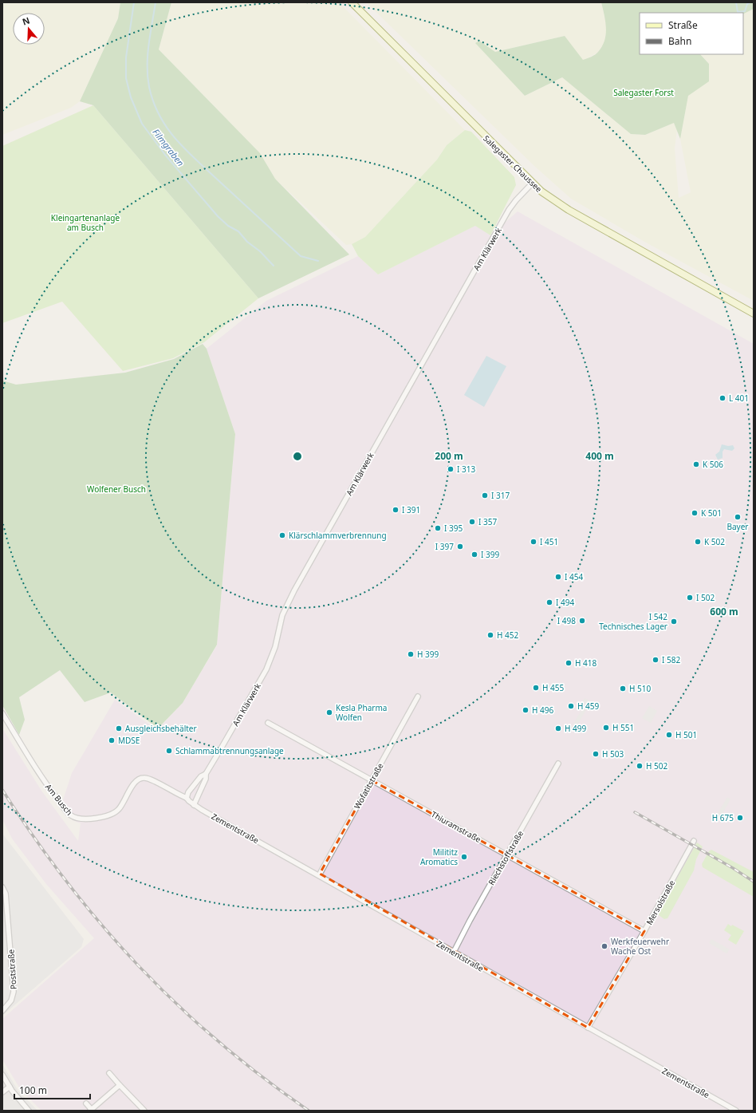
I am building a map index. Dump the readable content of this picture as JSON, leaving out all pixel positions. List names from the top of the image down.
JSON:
{
  "streets": {
    "main road": ["Salegaster Chaussee"],
    "street": [
      "Am Klärwerk",
      "Wofatitstraße",
      "Am Busch",
      "Thiuramstraße",
      "Zementstraße",
      "Riechstoffstraße",
      "Mersolstraße",
      "Poststraße"
    ]
  },
  "crossings": [
    ["Salegaster Chaussee", "Am Klärwerk"],
    ["Am Klärwerk", "Am Busch"],
    ["Am Klärwerk", "Zementstraße"],
    ["Wofatitstraße", "Thiuramstraße"],
    ["Wofatitstraße", "Zementstraße"],
    ["Am Busch", "Zementstraße"],
    ["Thiuramstraße", "Riechstoffstraße"],
    ["Thiuramstraße", "Mersolstraße"],
    ["Zementstraße", "Riechstoffstraße"],
    ["Zementstraße", "Mersolstraße"]
  ],
  "water": ["Filmgraben"],
  "parks": ["Salegaster Forst", "Kleingartenanlage am Busch", "Wolfener Busch"],
  "places": [
    "L 401",
    "K 506",
    "I 313",
    "I 317",
    "I 391",
    "K 501",
    "Bayer",
    "I 357",
    "I 395",
    "Klärschlammverbrennung",
    "I 451",
    "K 502",
    "I 397",
    "I 399",
    "I 454",
    "I 502",
    "I 494",
    "I 498",
    "I 542 Technisches Lager",
    "H 452",
    "H 399",
    "I 582",
    "H 418",
    "H 455",
    "H 510",
    "H 459",
    "H 496",
    "Kesla Pharma Wolfen",
    "H 551",
    "Ausgleichsbehälter",
    "H 499",
    "H 501",
    "MDSE",
    "Schlammabtrennungsanlage",
    "H 503",
    "H 502",
    "H 675",
    "Milititz Aromatics",
    "Werkfeuerwehr Wache Ost"
  ],
  "legend": ["Straße", "Bahn"],
  "scale_bar": "100 m",
  "north": "top",
  "rings": ["200 m", "400 m", "600 m"]
}
